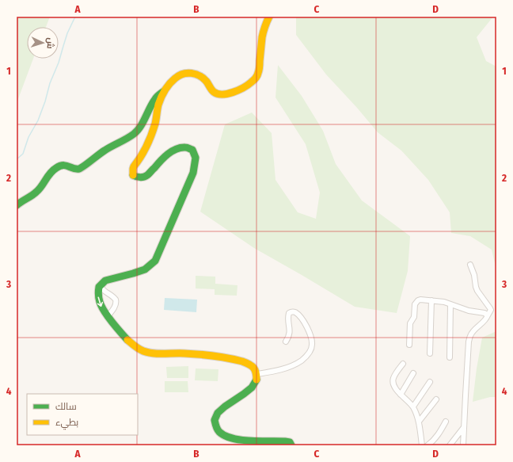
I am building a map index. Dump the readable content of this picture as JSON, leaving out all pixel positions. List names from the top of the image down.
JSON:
{
  "legend": ["سالك", "بطيء"],
  "north": "right",
  "grid": {
    "columns": [
      "A",
      "B",
      "C",
      "D"
    ],
    "rows": [
      "1",
      "2",
      "3",
      "4"
    ]
  }
}
